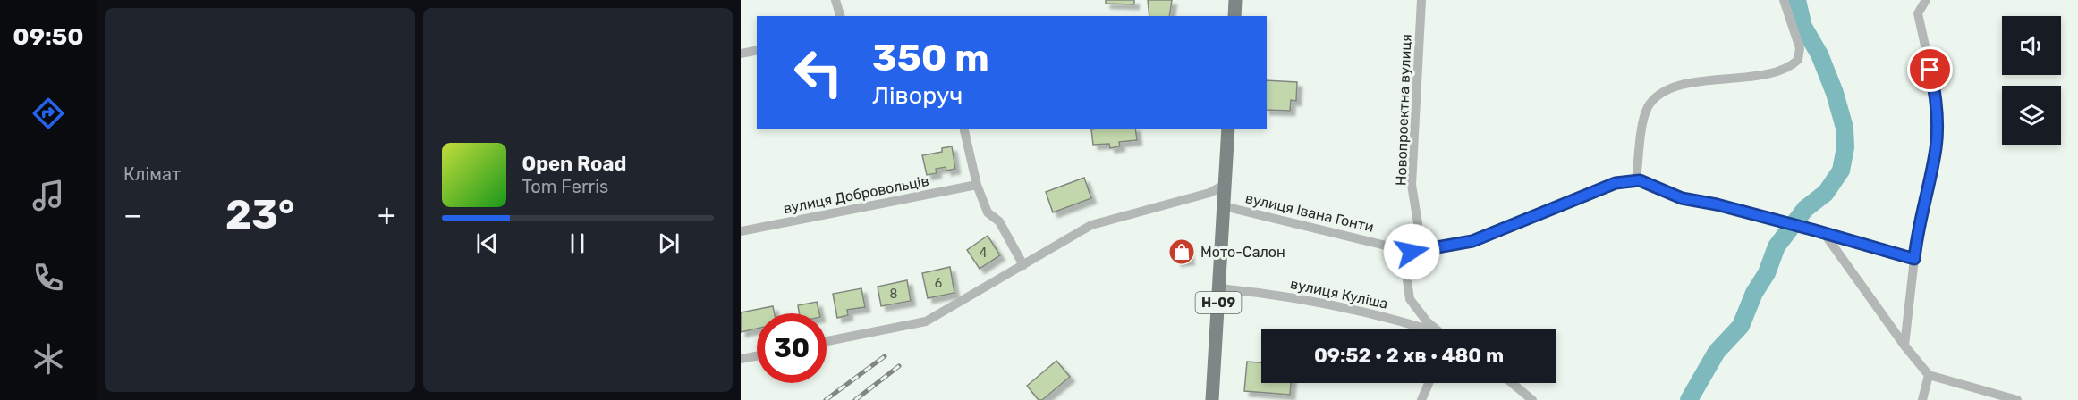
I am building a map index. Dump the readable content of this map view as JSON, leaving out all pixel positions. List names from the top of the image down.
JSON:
{
  "streets": {
    "main road": ["Н-09"],
    "street": [
      "Новопроектна вулиця",
      "вулиця Добровольців",
      "вулиця Івана Гонти",
      "вулиця Куліша"
    ]
  },
  "crossings": [
    ["Новопроектна вулиця", "вулиця Івана Гонти"],
    ["вулиця Івана Гонти", "Н-09"],
    ["вулиця Куліша", "Н-09"]
  ],
  "places": {
    "shop": ["Мото-Салон"]
  },
  "house_numbers": ["4", "6", "8"],
  "page": {
    "tabs": "09:50",
    "tile": "Клімат",
    "turn": ["350 m", "Ліворуч"],
    "song": ["Open Road", "Tom Ferris"],
    "heat": ["−", "23°", "+"],
    "limit": "30",
    "trip": "09:52 · 2 хв · 480 m"
  }
}
